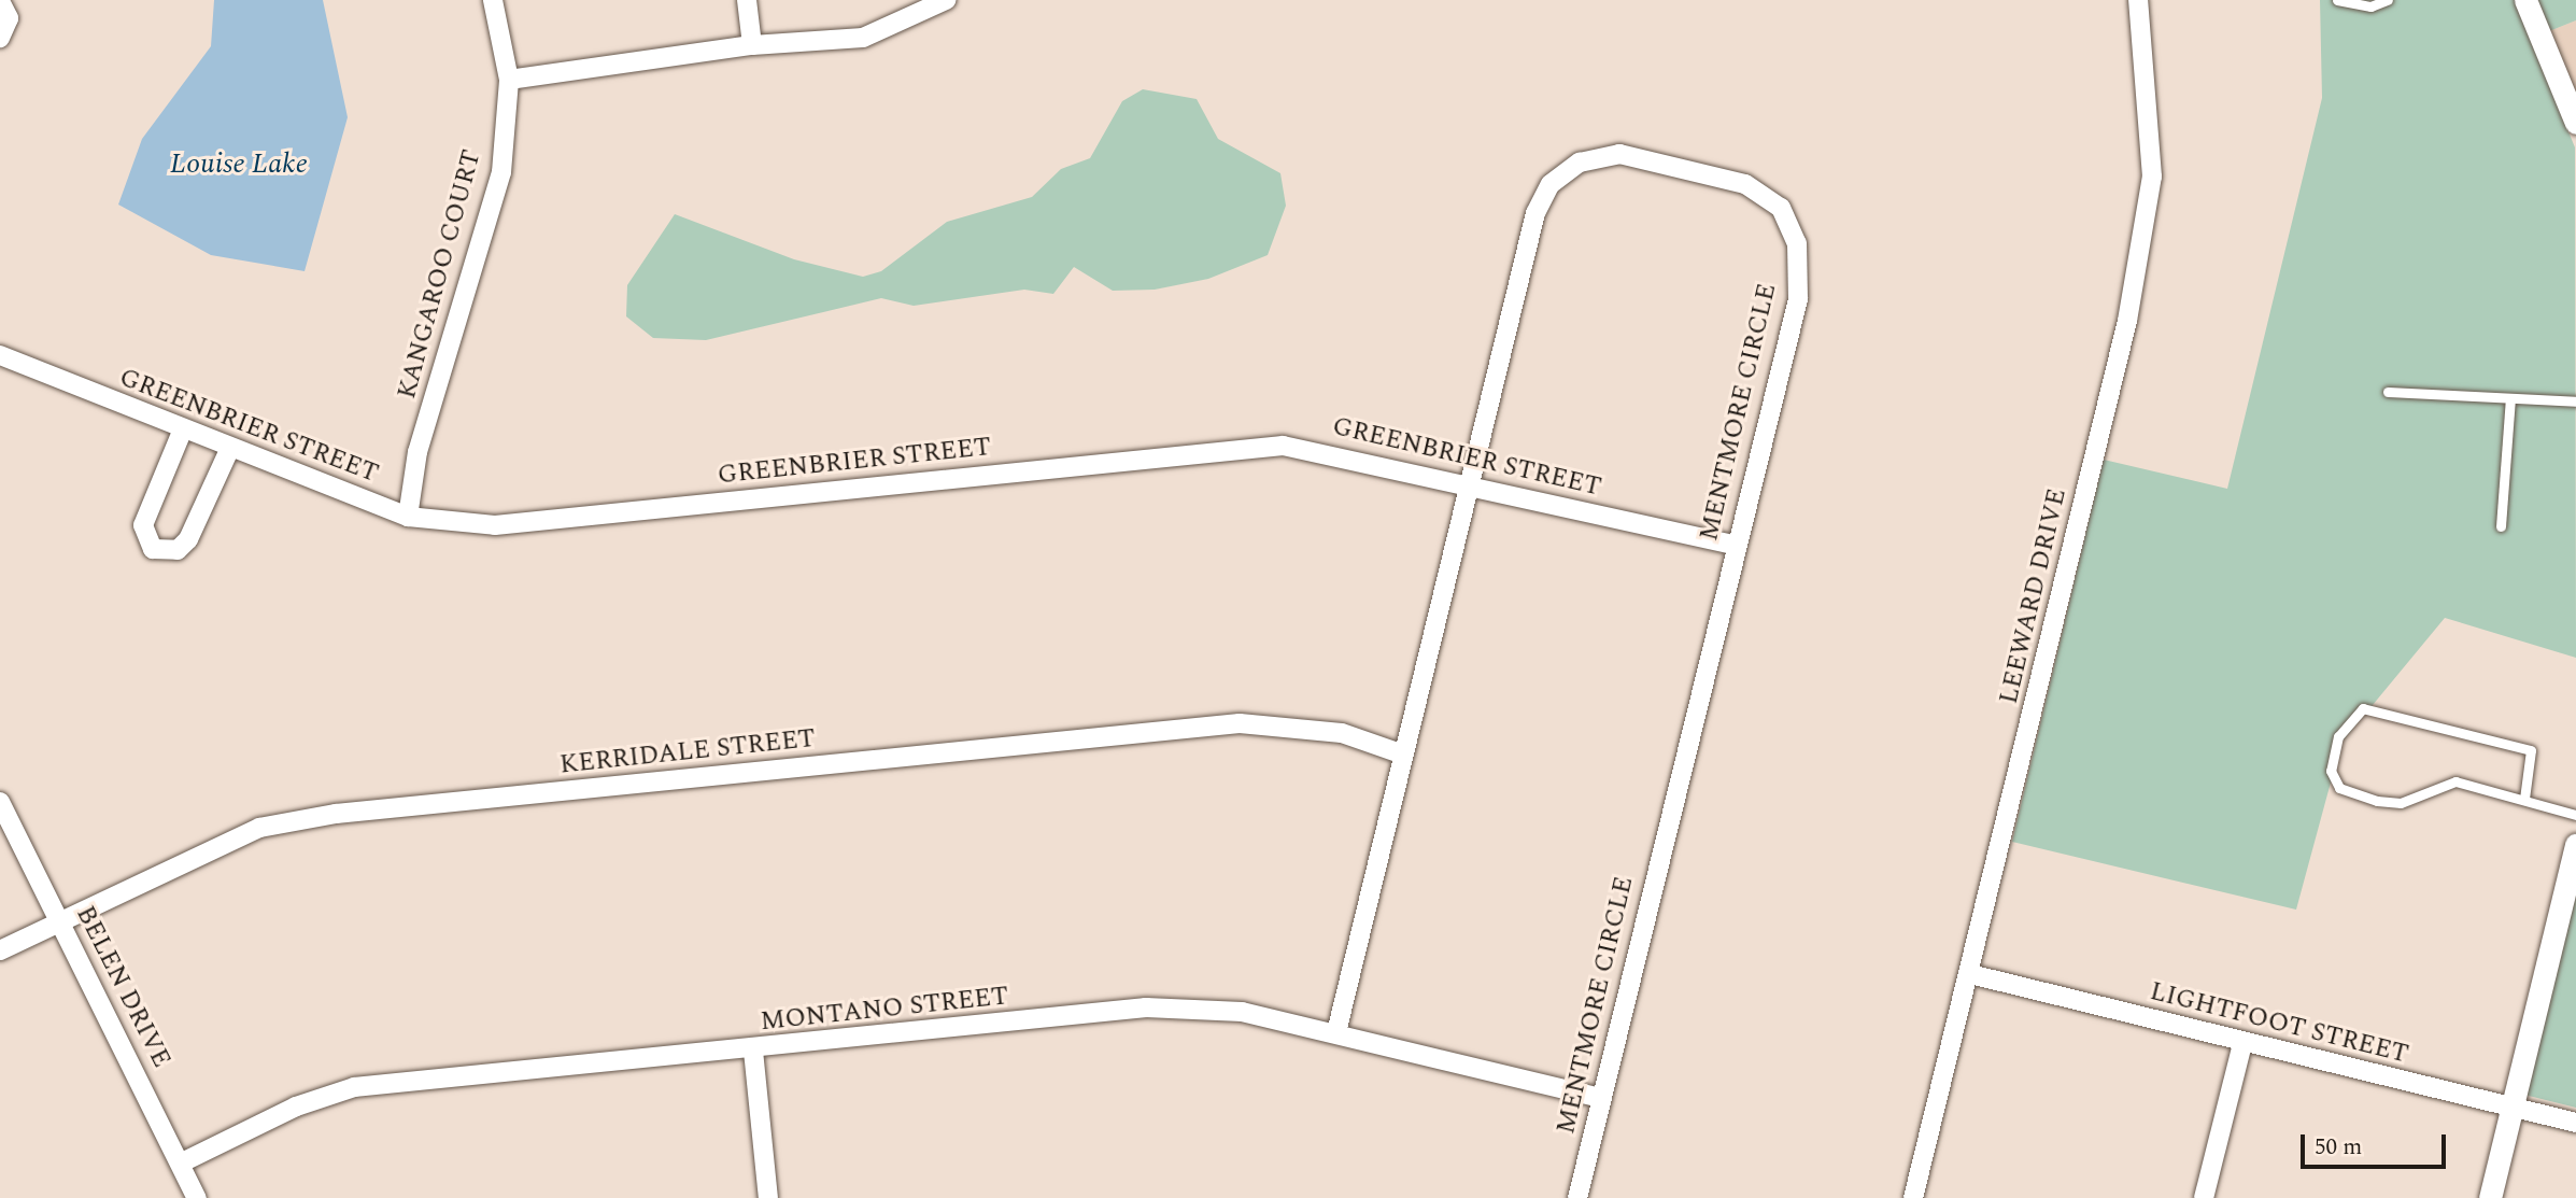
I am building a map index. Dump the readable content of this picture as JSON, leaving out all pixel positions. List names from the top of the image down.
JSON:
{
  "streets": {
    "street": [
      "KANGAROO COURT",
      "MENTMORE CIRCLE",
      "GREENBRIER STREET",
      "LEEWARD DRIVE",
      "KERRIDALE STREET",
      "BELEN DRIVE",
      "MONTANO STREET",
      "LIGHTFOOT STREET"
    ]
  },
  "crossings": [
    ["KANGAROO COURT", "GREENBRIER STREET"],
    ["MENTMORE CIRCLE", "GREENBRIER STREET"],
    ["MENTMORE CIRCLE", "KERRIDALE STREET"],
    ["MENTMORE CIRCLE", "MONTANO STREET"],
    ["LEEWARD DRIVE", "LIGHTFOOT STREET"],
    ["KERRIDALE STREET", "BELEN DRIVE"],
    ["BELEN DRIVE", "MONTANO STREET"]
  ],
  "water": ["Louise Lake"],
  "scale_bar": "50 m"
}
